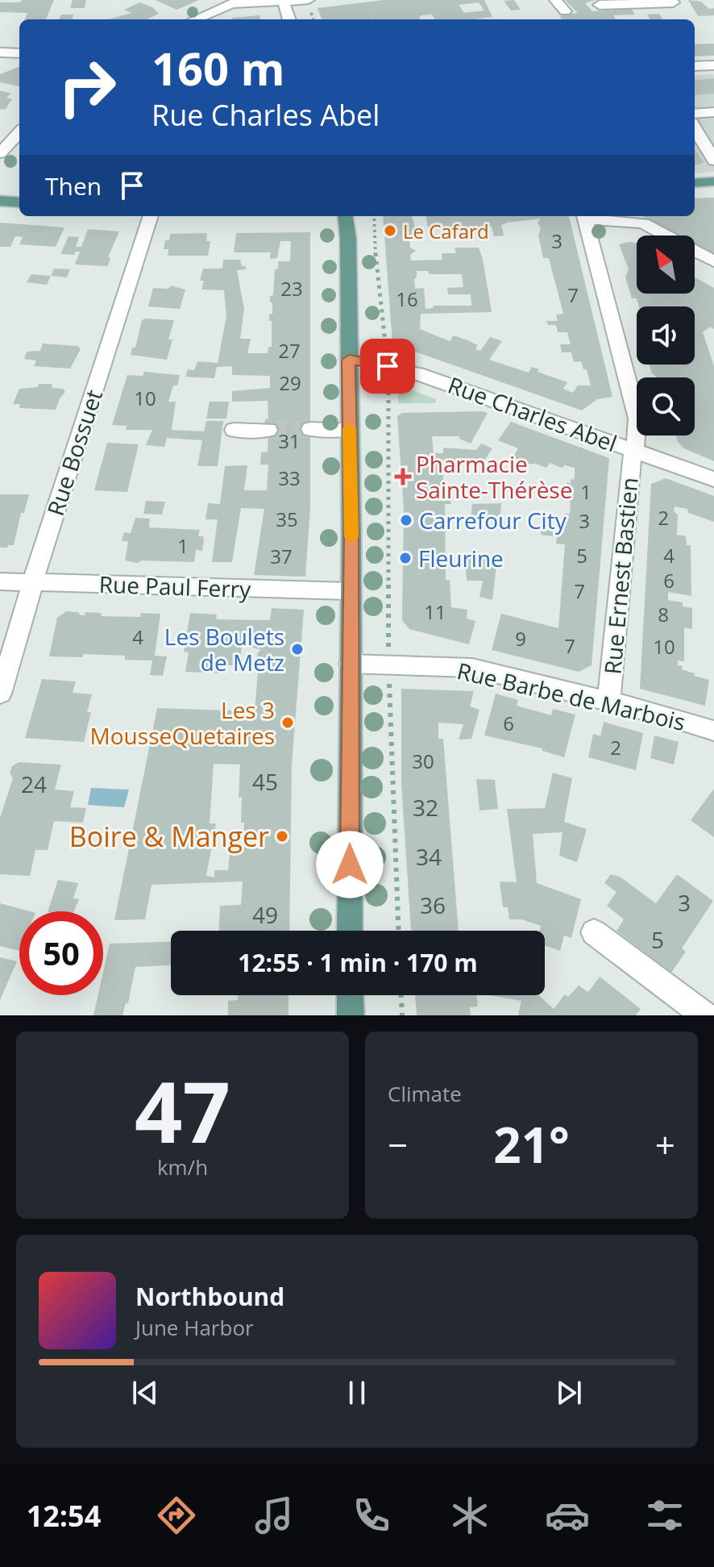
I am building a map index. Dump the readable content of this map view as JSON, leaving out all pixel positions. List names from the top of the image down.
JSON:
{
  "streets": {
    "street": [
      "Rue Charles Abel",
      "Rue Bossuet",
      "Rue Ernest Bastien",
      "Rue Paul Ferry",
      "Rue Barbe de Marbois"
    ]
  },
  "crossings": [
    ["Rue Charles Abel", "Rue Ernest Bastien"],
    ["Rue Bossuet", "Rue Paul Ferry"],
    ["Rue Ernest Bastien", "Rue Barbe de Marbois"]
  ],
  "places": {
    "other": [
      "Le Cafard",
      "Carrefour City",
      "Fleurine",
      "Les Boulets de Metz",
      "Les 3 MousseQuetaires",
      "Boire & Manger"
    ],
    "health": ["Pharmacie Sainte-Thérèse"]
  },
  "house_numbers": [
    "3",
    "23",
    "7",
    "16",
    "27",
    "29",
    "10",
    "31",
    "33",
    "1",
    "2",
    "35",
    "3",
    "1",
    "5",
    "4",
    "37",
    "6",
    "7",
    "11",
    "8",
    "4",
    "9",
    "7",
    "10",
    "6",
    "2",
    "30",
    "45",
    "24",
    "32",
    "34",
    "3",
    "36",
    "49",
    "5"
  ],
  "north": "top left",
  "page": {
    "turn": ["160 m", "Rue Charles Abel"],
    "then": "Then",
    "limit": "50",
    "trip": "12:55 · 1 min · 170 m",
    "tile": [
      ["47", "km/h"],
      "Climate"
    ],
    "heat": ["−", "21°", "+"],
    "song": ["Northbound", "June Harbor"],
    "tabs": "12:54"
  }
}
